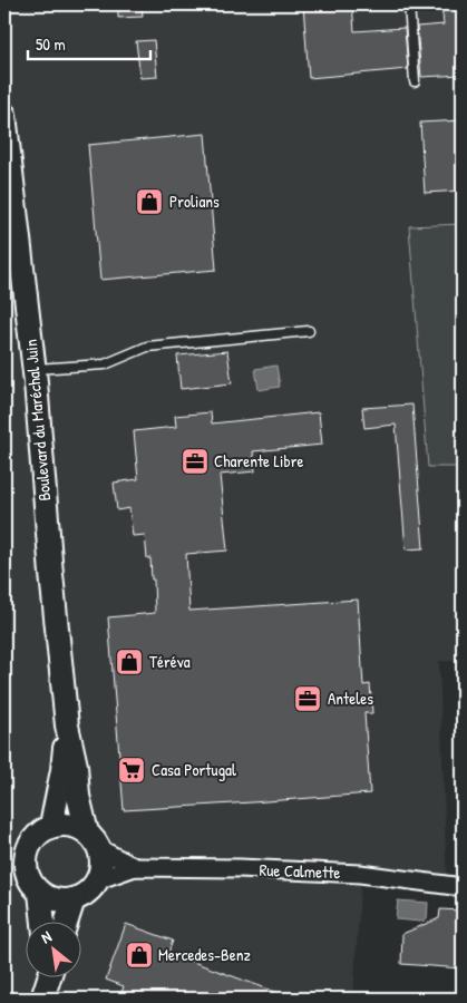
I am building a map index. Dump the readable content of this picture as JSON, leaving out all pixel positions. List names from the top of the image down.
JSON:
{
  "streets": {
    "main road": ["Boulevard du Maréchal Juin"],
    "street": ["Rue Calmette"]
  },
  "crossings": [
    ["Boulevard du Maréchal Juin", "Rue Calmette"]
  ],
  "places": {
    "shop": ["Prolians", "Téréva", "Mercedes-Benz"],
    "office": ["Charente Libre", "Anteles"],
    "supermarket": ["Casa Portugal"]
  },
  "scale_bar": "50 m",
  "north": "top left"
}
